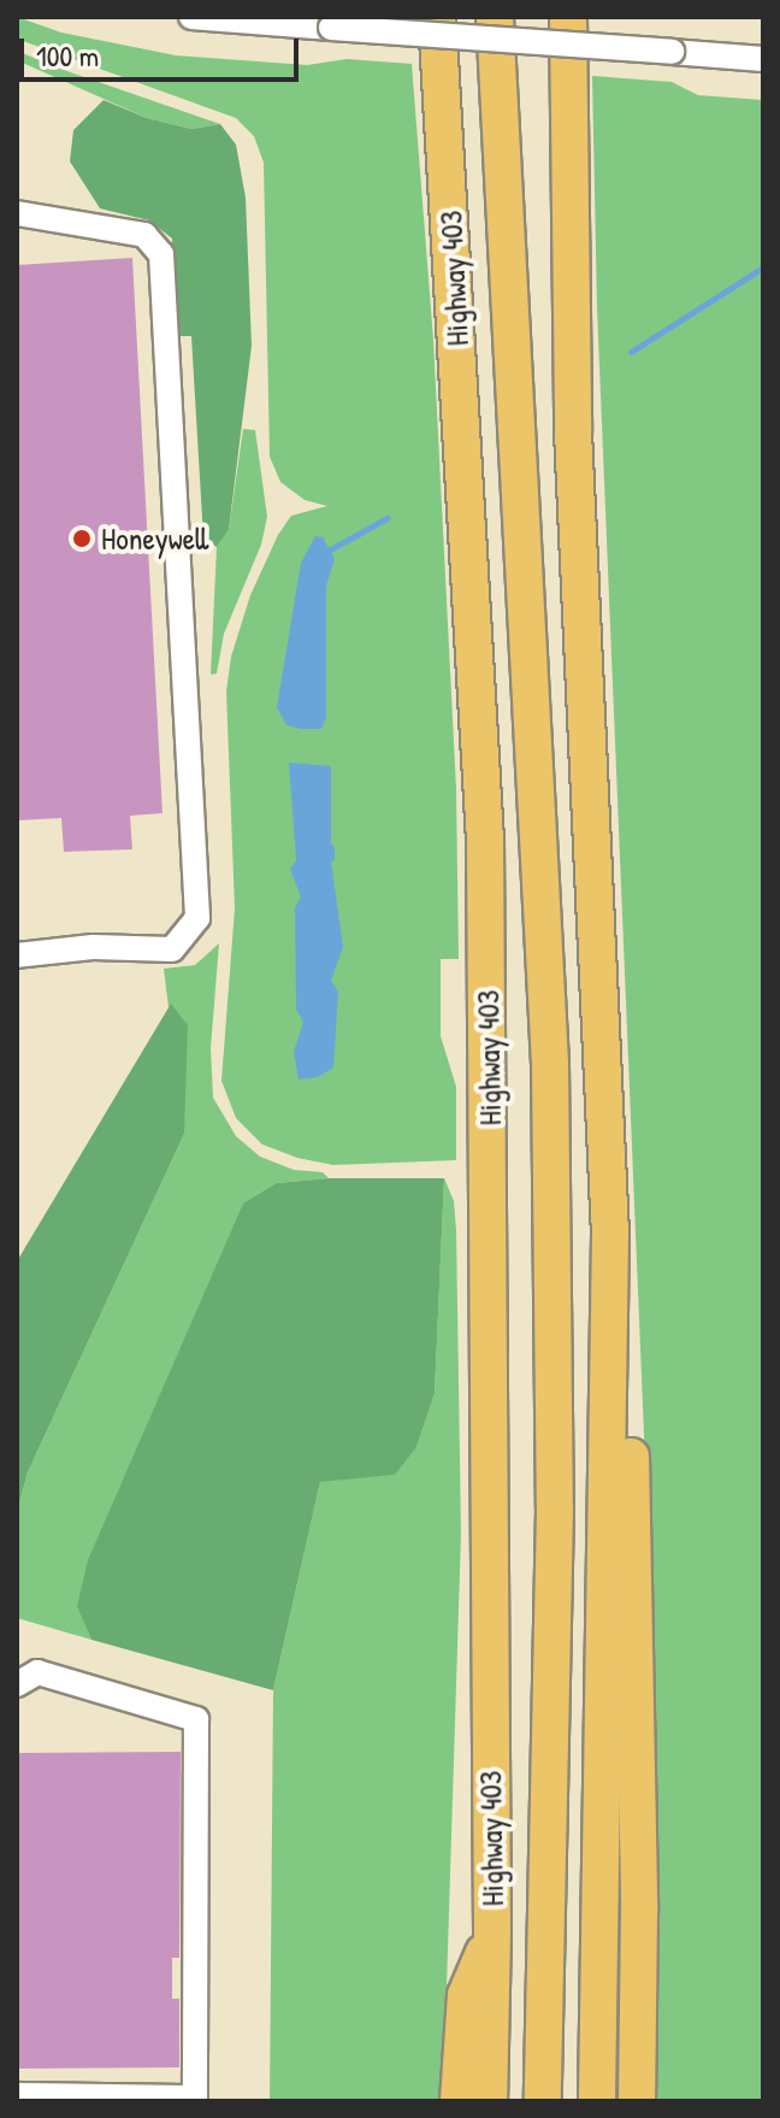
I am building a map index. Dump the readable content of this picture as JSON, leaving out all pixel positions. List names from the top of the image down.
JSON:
{
  "streets": {
    "highway": ["Highway 403"]
  },
  "places": ["Honeywell"],
  "scale_bar": "100 m"
}
